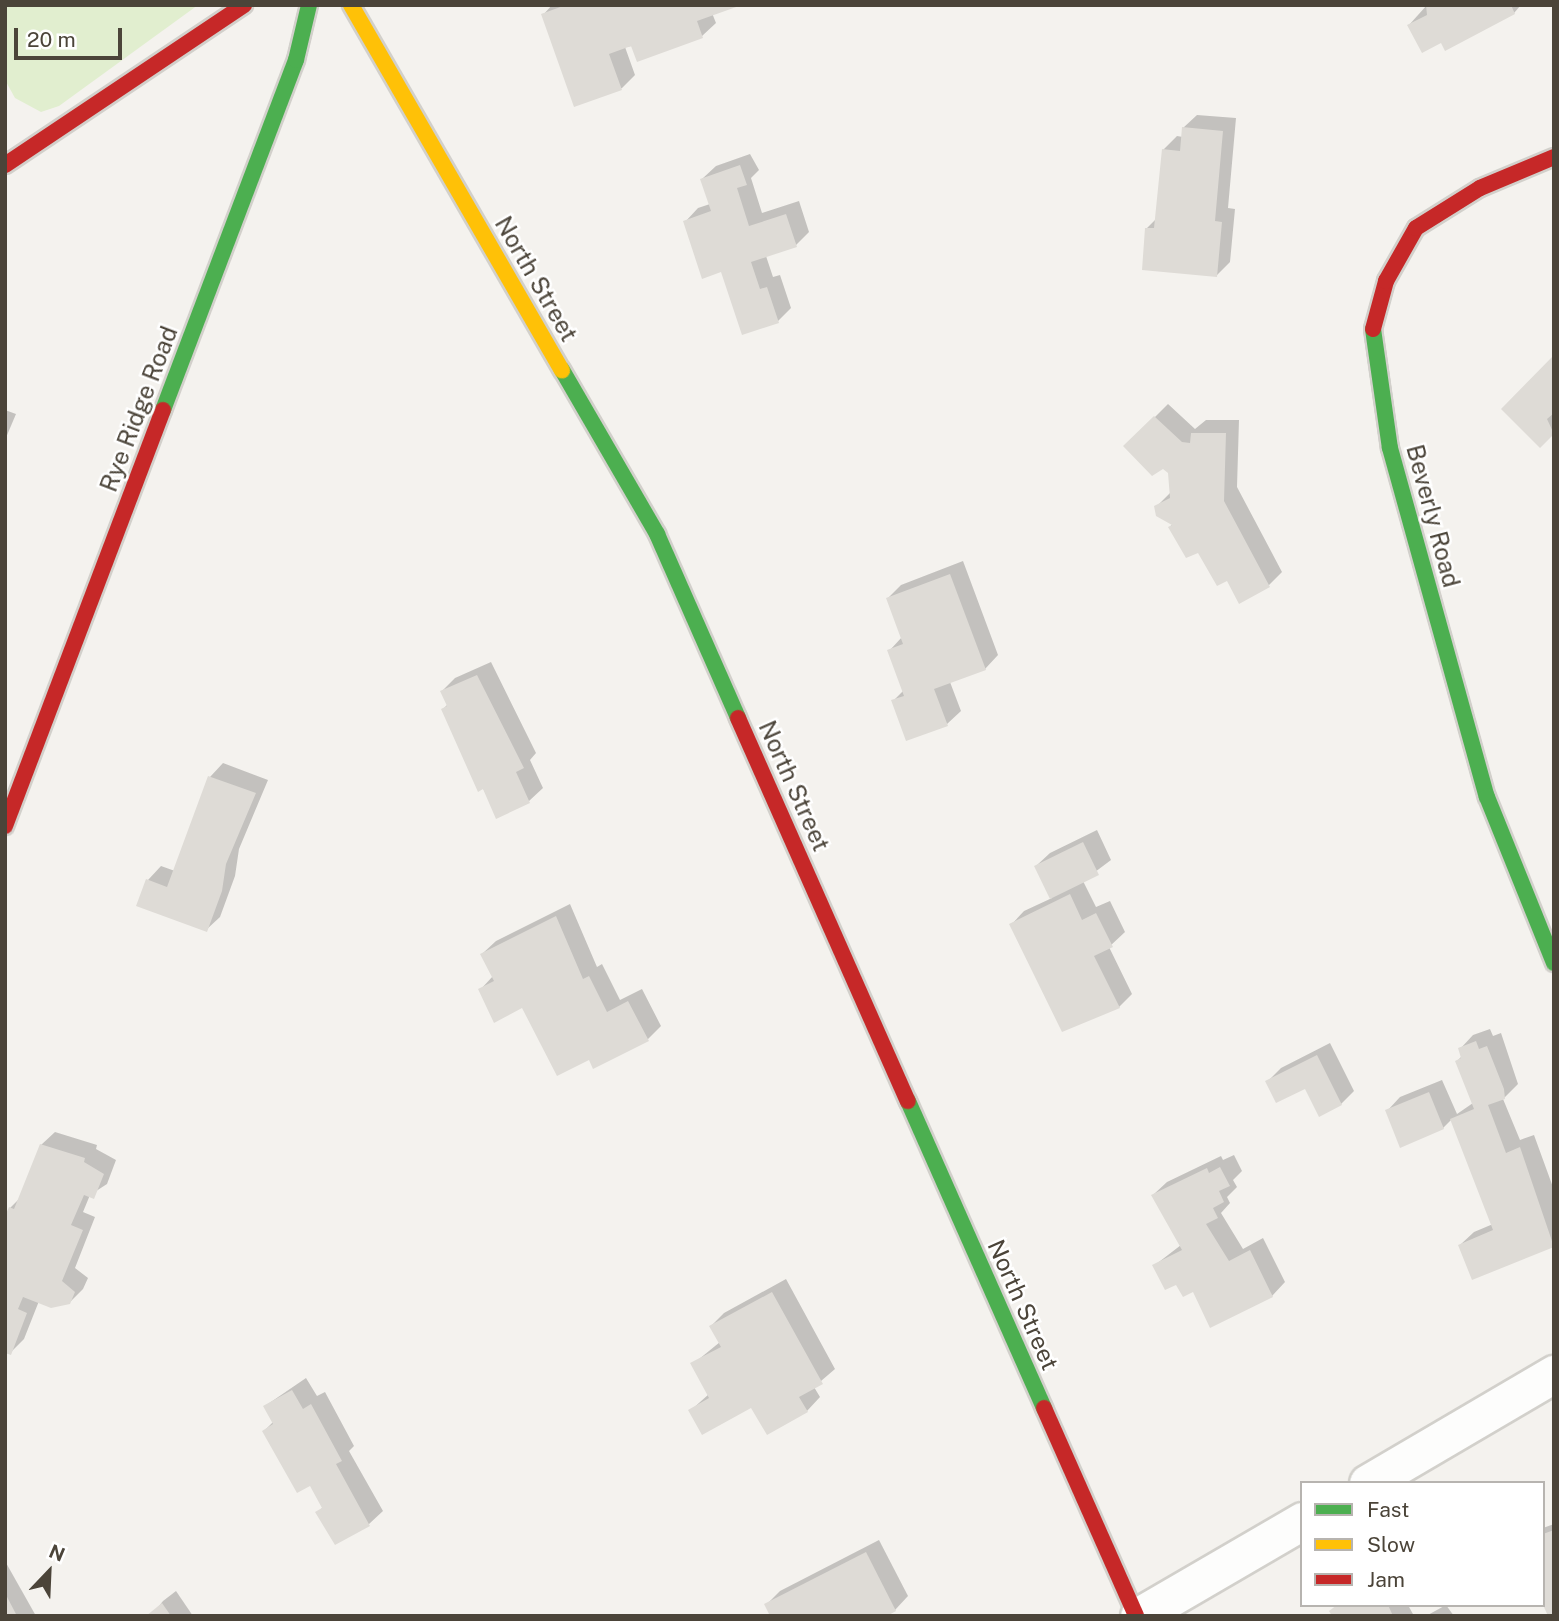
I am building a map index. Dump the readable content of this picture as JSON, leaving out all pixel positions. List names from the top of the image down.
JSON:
{
  "streets": {
    "street": ["North Street", "Rye Ridge Road", "Beverly Road"]
  },
  "legend": ["Fast", "Slow", "Jam"],
  "scale_bar": "20 m",
  "north": "top right"
}
